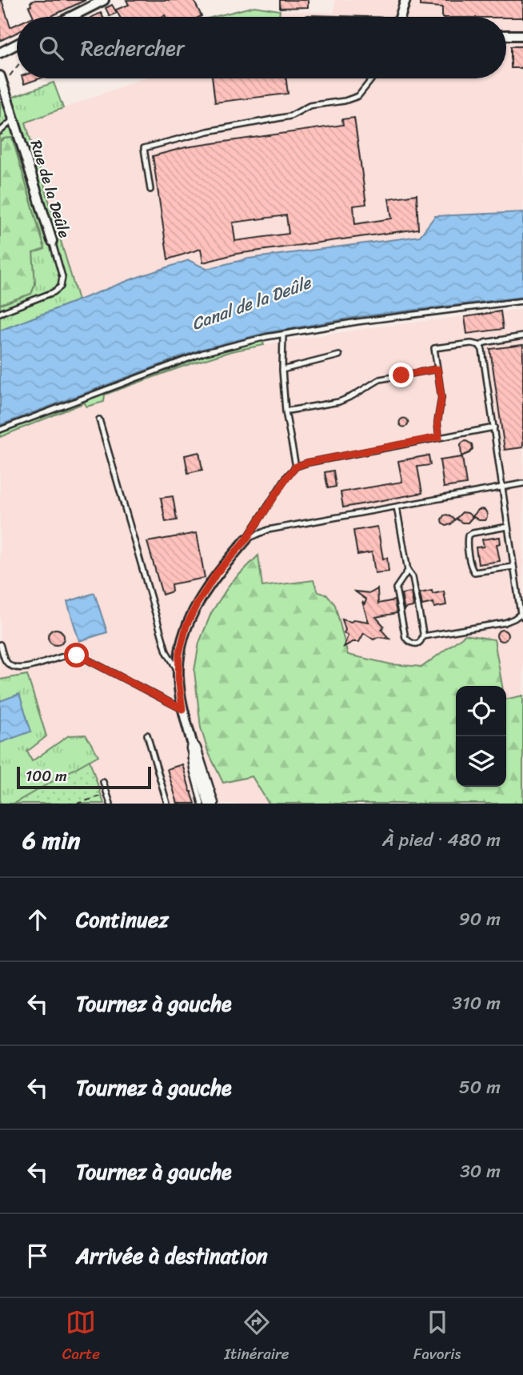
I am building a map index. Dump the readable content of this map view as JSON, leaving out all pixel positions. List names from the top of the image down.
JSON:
{
  "streets": {
    "street": ["Rue de la Deûle"]
  },
  "water": ["Canal de la Deûle"],
  "scale_bar": "100 m",
  "page": {
    "search": "Rechercher",
    "scale": "100 m",
    "heading": ["6 min", "À pied · 480 m"],
    "list": [
      ["Continuez", "90 m"],
      ["Tournez à gauche", "310 m"],
      ["Tournez à gauche", "50 m"],
      ["Tournez à gauche", "30 m"],
      "Arrivée à destination"
    ],
    "nav": ["Carte", "Itinéraire", "Favoris"]
  }
}
